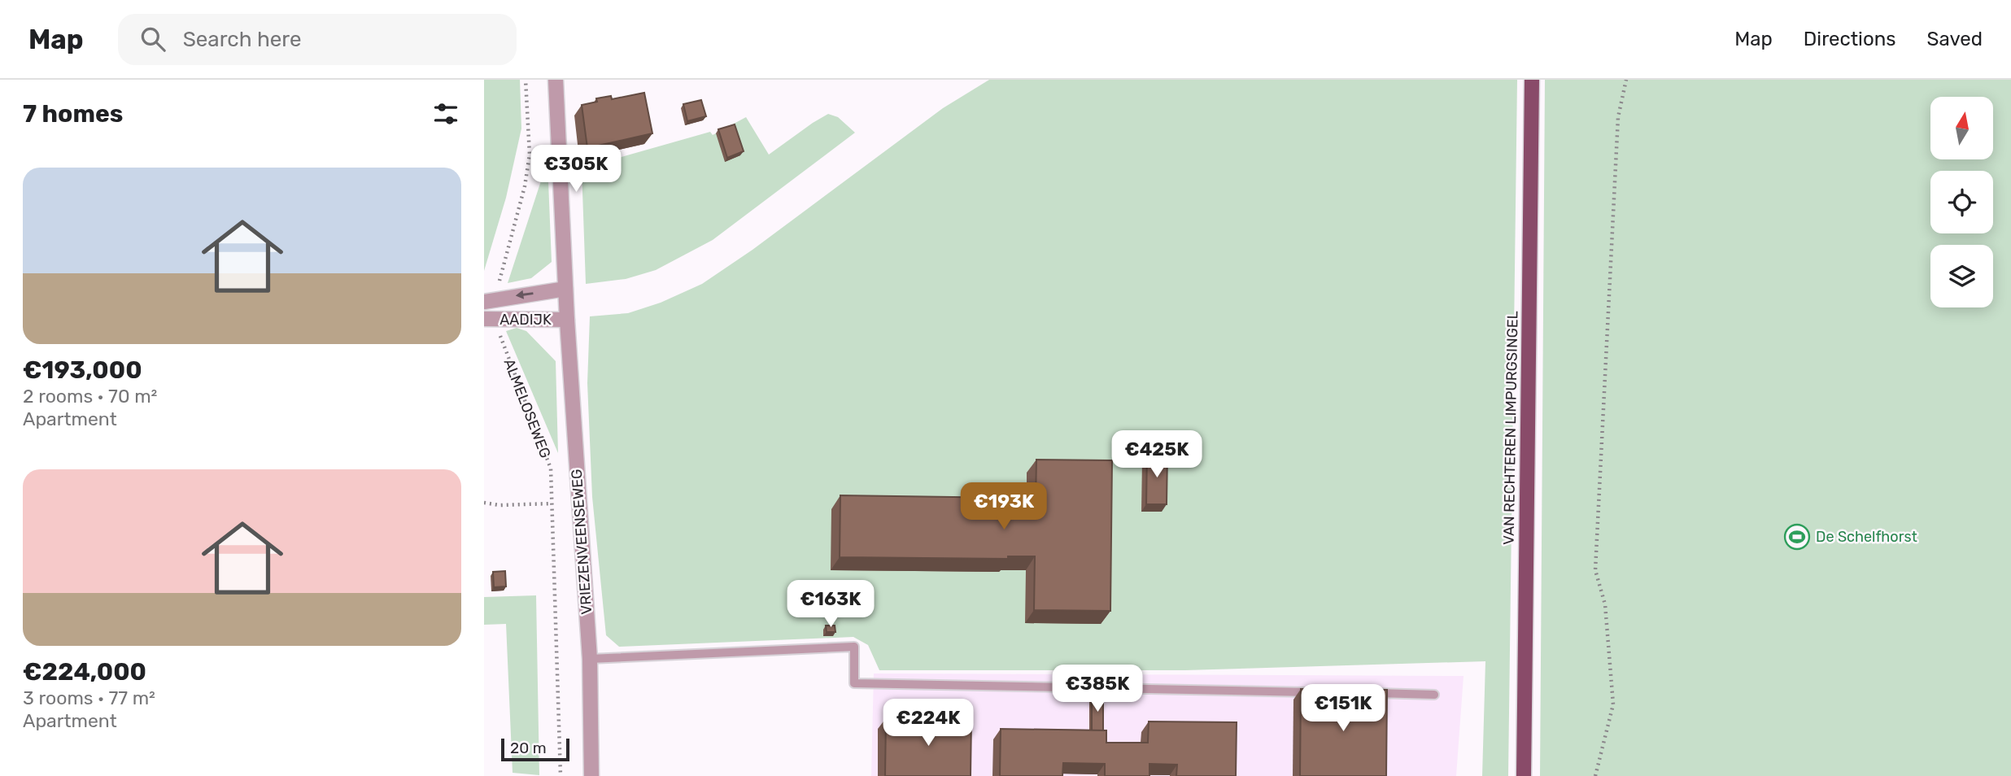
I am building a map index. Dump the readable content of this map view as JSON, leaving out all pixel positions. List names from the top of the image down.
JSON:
{
  "streets": {
    "main road": ["VAN RECHTEREN LIMPURGSINGEL"],
    "street": ["AADIJK", "VRIEZENVEENSEWEG"],
    "path": ["ALMELOSEWEG"]
  },
  "crossings": [
    ["AADIJK", "ALMELOSEWEG"],
    ["AADIJK", "VRIEZENVEENSEWEG"]
  ],
  "places": {
    "sports": ["De Schelfhorst"]
  },
  "scale_bar": "20 m",
  "north": "top",
  "page": {
    "header": "Map",
    "search": "Search here",
    "nav": ["Map", "Directions", "Saved"],
    "heading": "7 homes",
    "price": [
      "€305K",
      "€425K",
      "€193K",
      "€163K",
      "€385K",
      "€151K",
      "€224K"
    ],
    "list": [
      {
        "name": "€193,000",
        "note": "2 rooms · 70 m² · Apartment"
      },
      {
        "name": "€224,000",
        "note": "3 rooms · 77 m² · Apartment"
      }
    ],
    "scale": "20 m"
  }
}
